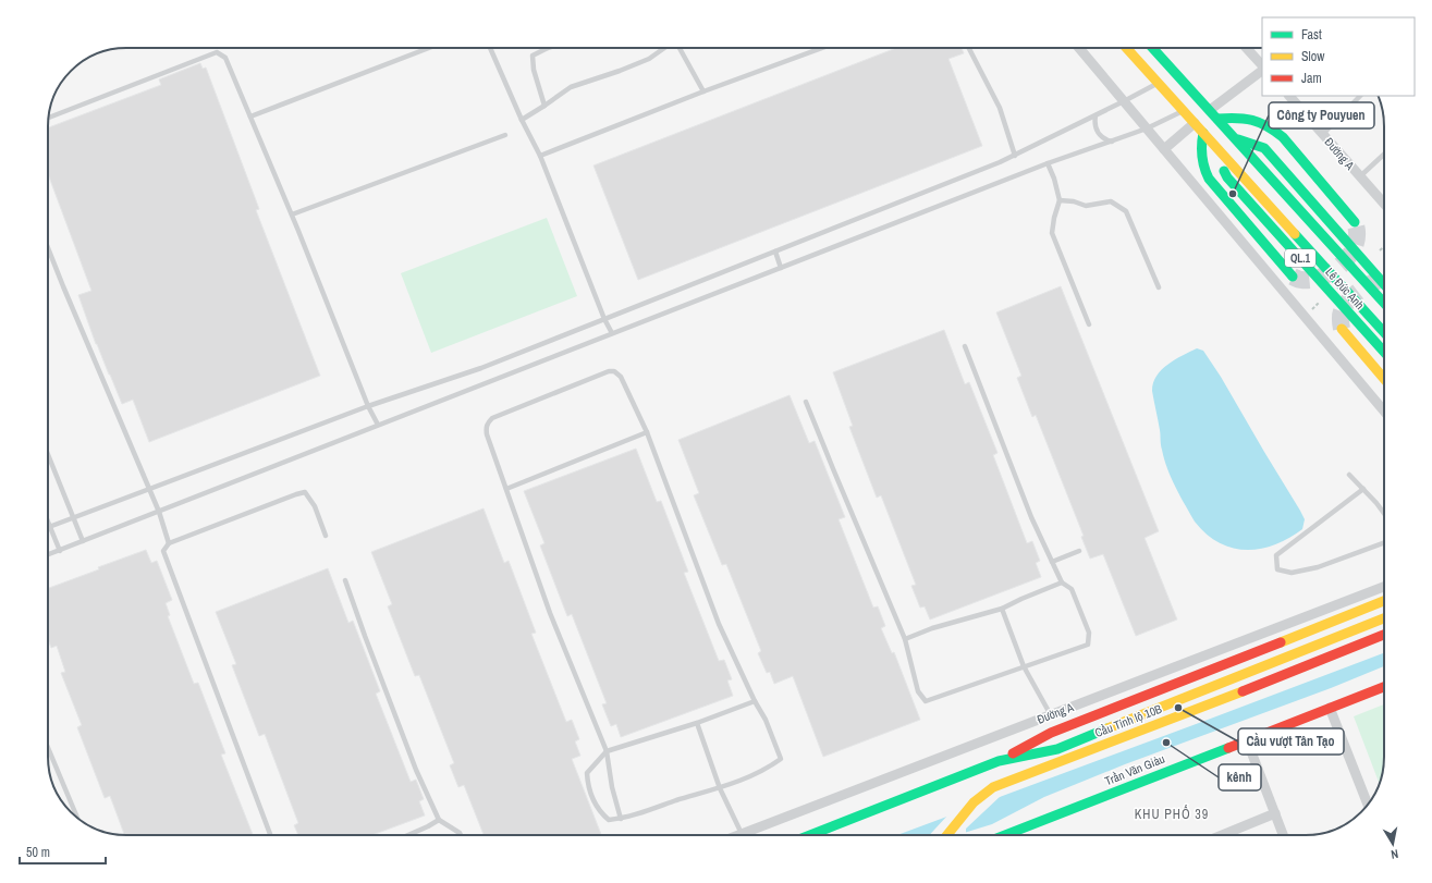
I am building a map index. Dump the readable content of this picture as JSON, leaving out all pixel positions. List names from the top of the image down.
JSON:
{
  "streets": {
    "main road": [
      "QL.1",
      "Lê Đức Anh",
      "Cầu Tỉnh lộ 10B",
      "Trần Văn Giàu"
    ],
    "street": ["Đường A"]
  },
  "districts": ["KHU PHỐ 39"],
  "places": ["Công ty Pouyuen", "Cầu vượt Tân Tạo", "kênh"],
  "legend": ["Fast", "Slow", "Jam"],
  "scale_bar": "50 m",
  "north": "bottom"
}
